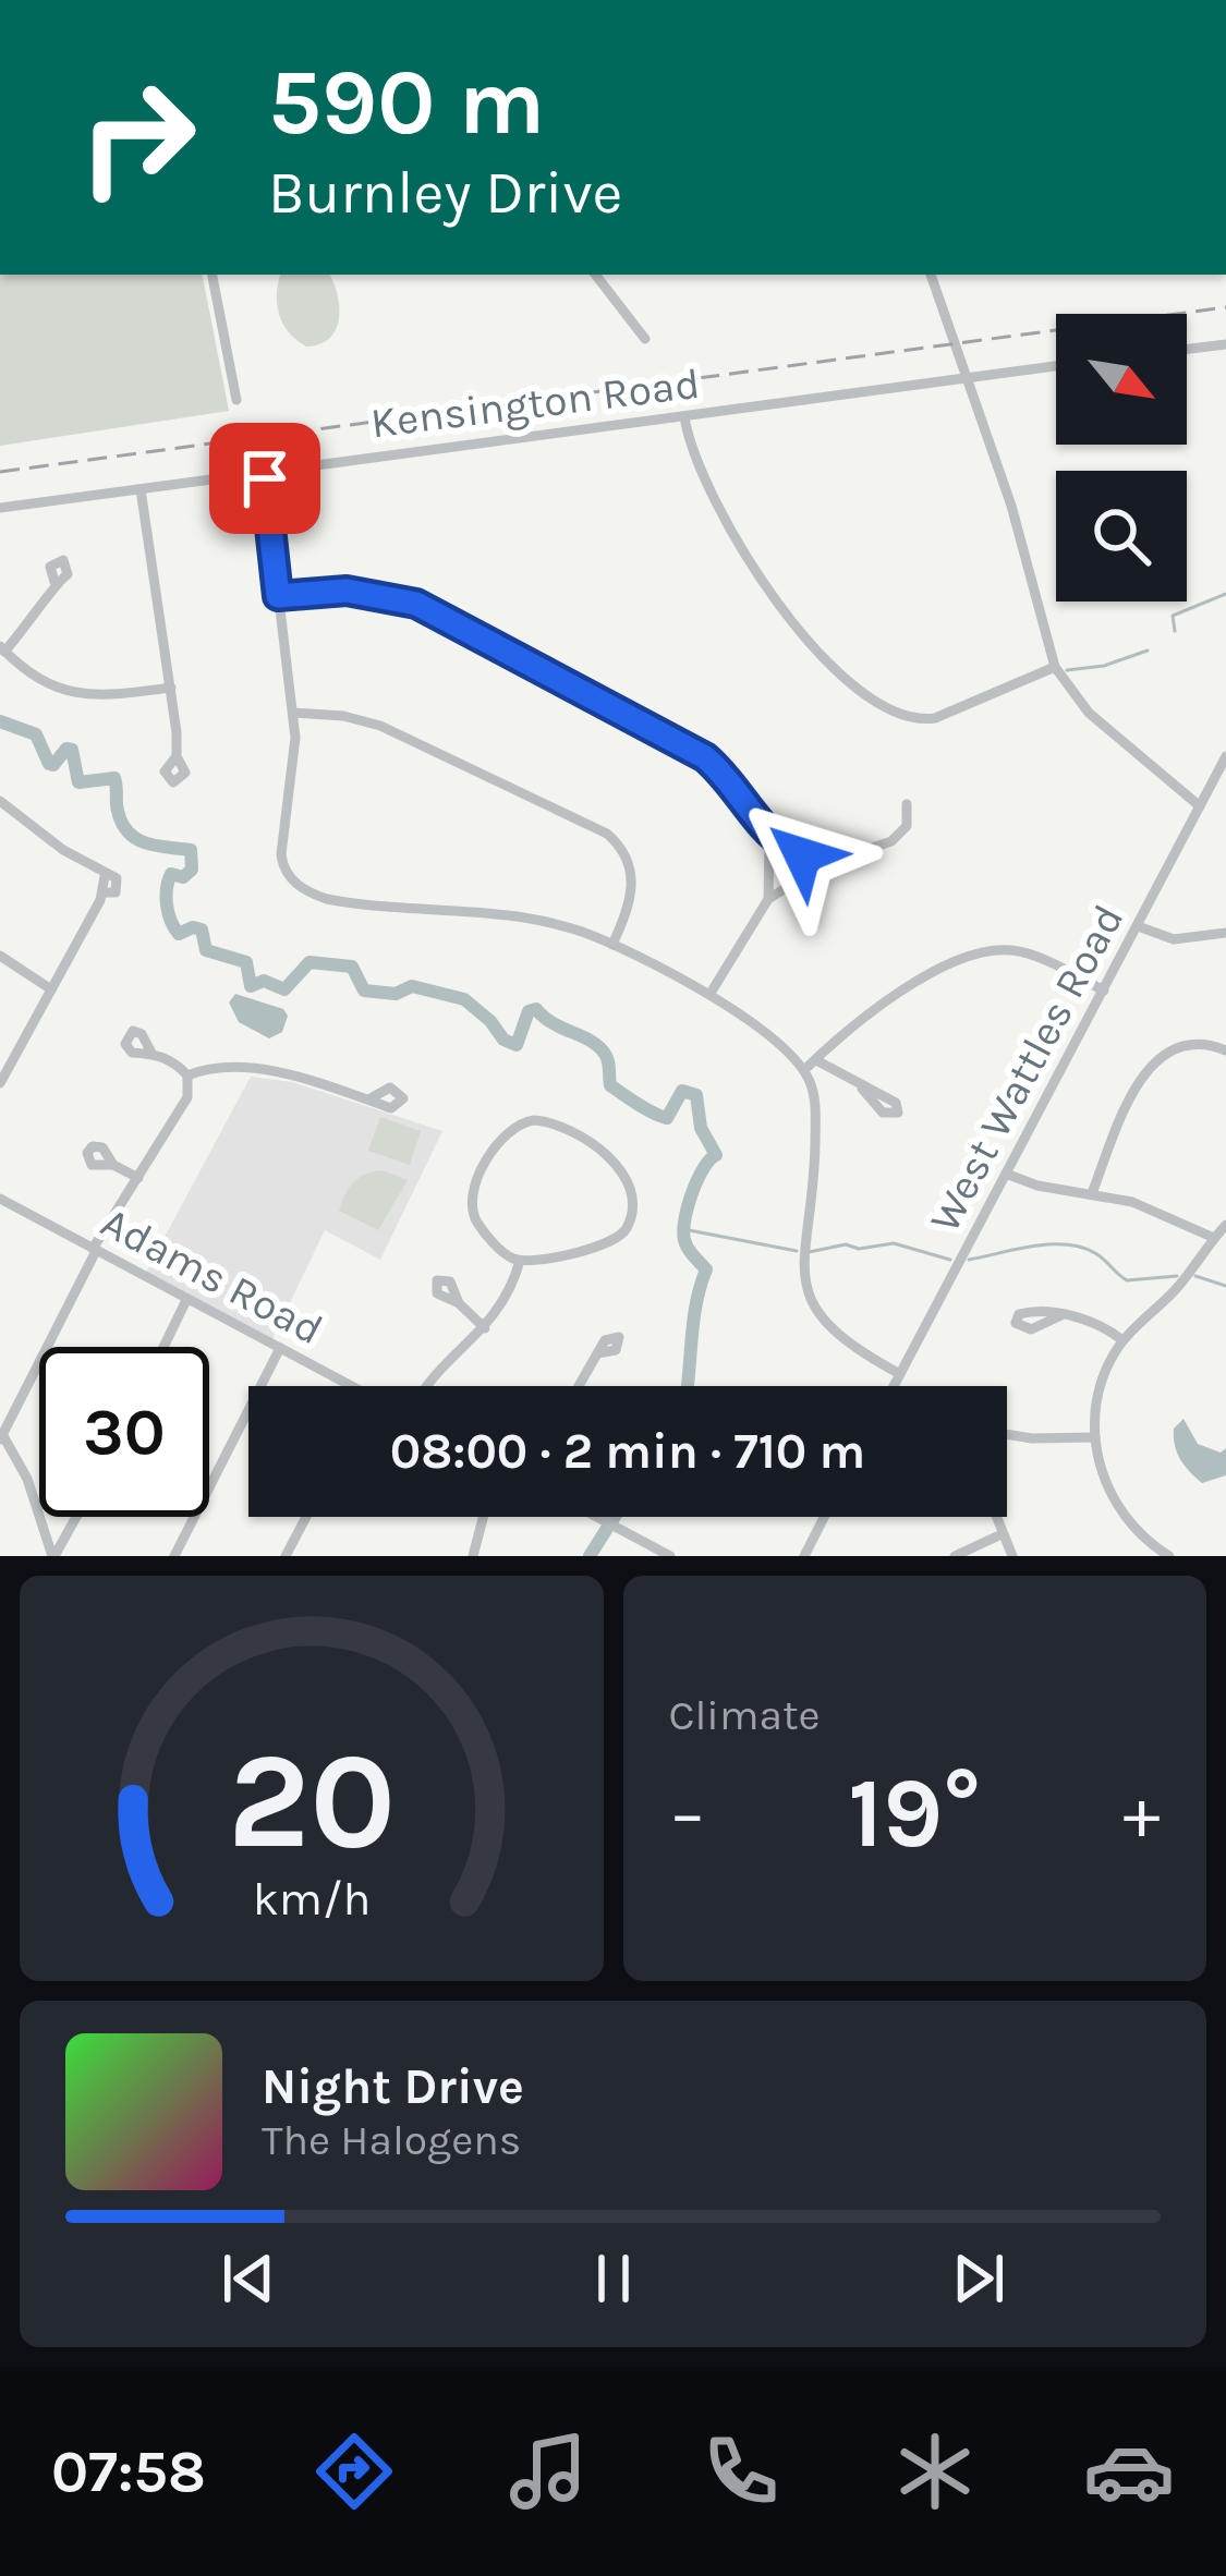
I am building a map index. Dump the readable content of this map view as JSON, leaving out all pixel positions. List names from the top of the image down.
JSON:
{
  "streets": {
    "street": ["Kensington Road", "West Wattles Road", "Adams Road"]
  },
  "north": "bottom right",
  "page": {
    "turn": ["590 m", "Burnley Drive"],
    "limit": "30",
    "trip": "08:00 · 2 min · 710 m",
    "tile": "Climate",
    "heat": ["−", "19°", "+"],
    "song": ["Night Drive", "The Halogens"],
    "tabs": "07:58",
    "gauge": ["20", "km/h"]
  }
}
